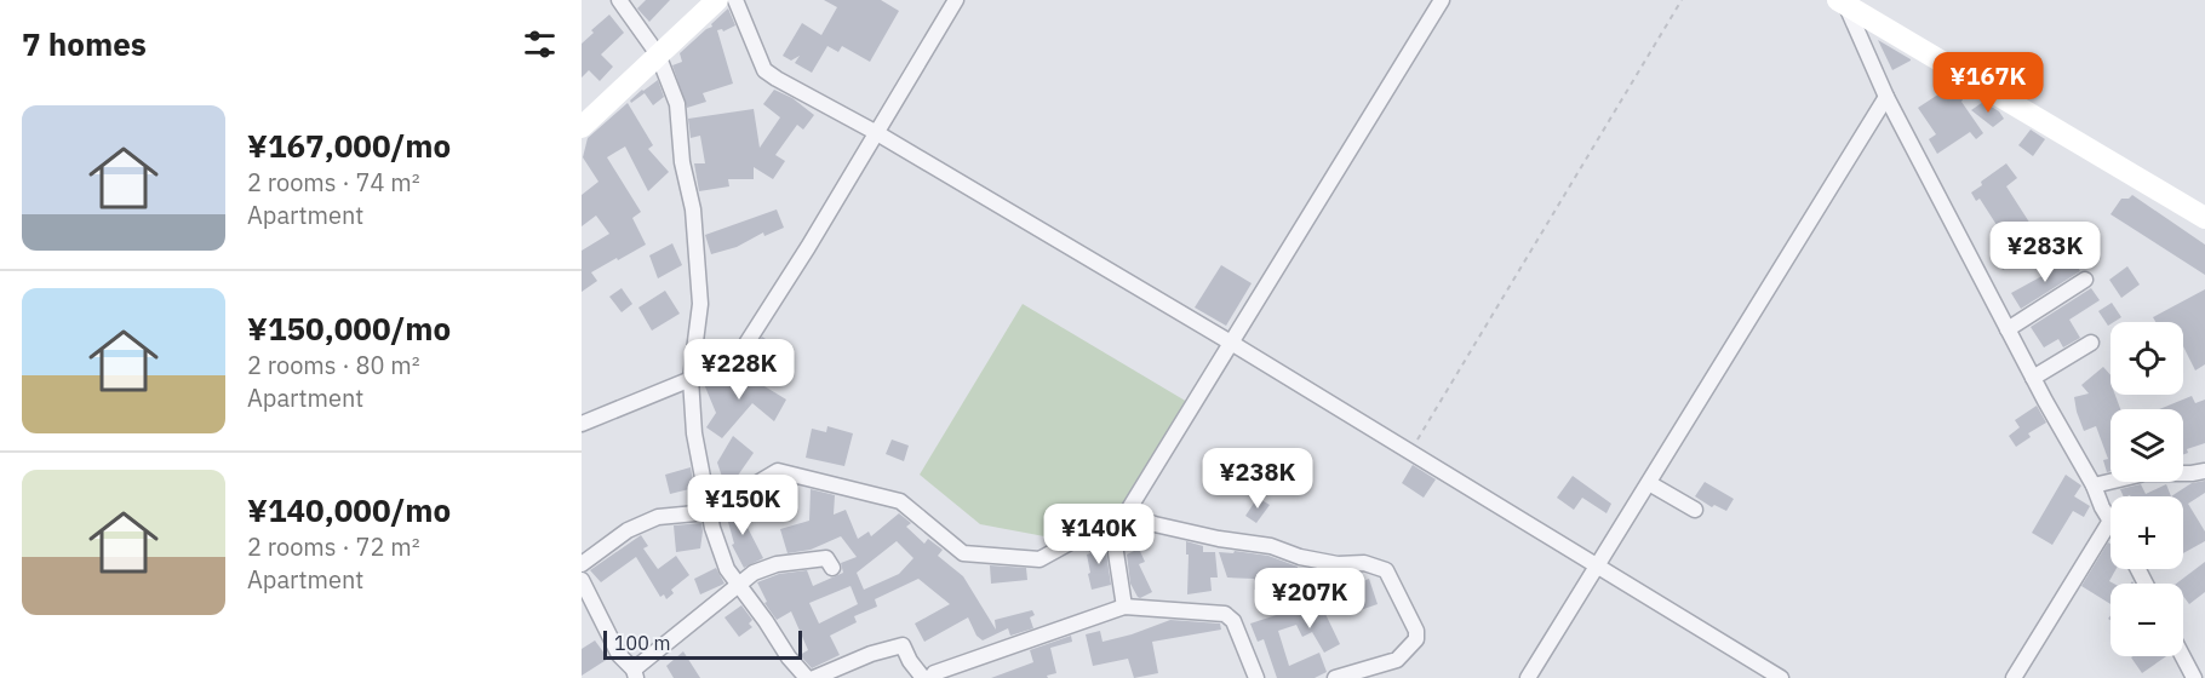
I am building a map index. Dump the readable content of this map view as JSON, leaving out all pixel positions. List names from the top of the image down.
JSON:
{
  "scale_bar": "100 m",
  "page": {
    "heading": "7 homes",
    "price": [
      "¥167K",
      "¥283K",
      "¥228K",
      "¥238K",
      "¥150K",
      "¥140K",
      "¥207K"
    ],
    "list": [
      {
        "name": "¥167,000/mo",
        "note": "2 rooms · 74 m² · Apartment"
      },
      {
        "name": "¥150,000/mo",
        "note": "2 rooms · 80 m² · Apartment"
      },
      {
        "name": "¥140,000/mo",
        "note": "2 rooms · 72 m² · Apartment"
      }
    ],
    "map_buttons": ["+", "−"],
    "scale": "100 m"
  }
}
